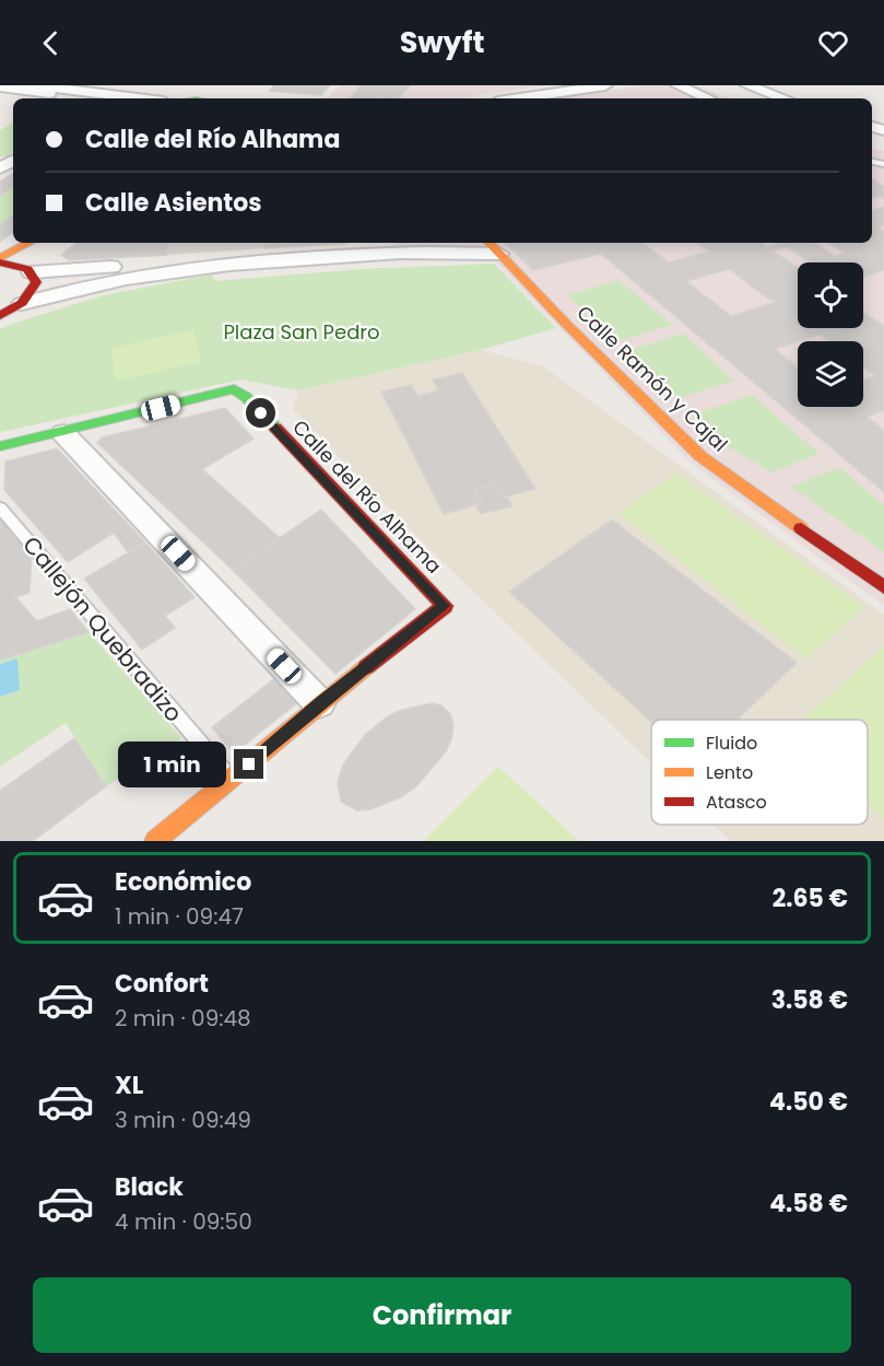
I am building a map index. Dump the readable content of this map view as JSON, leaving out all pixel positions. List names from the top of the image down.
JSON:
{
  "streets": {
    "street": ["Calle Ramón y Cajal", "Calle del Río Alhama"],
    "lane": ["Callejón Quebradizo"]
  },
  "parks": ["Plaza San Pedro"],
  "legend": ["Fluido", "Lento", "Atasco"],
  "page": {
    "header": "Swyft",
    "banner": ["Calle del Río Alhama", "Calle Asientos"],
    "bubble": "1 min",
    "list": [
      {
        "name": "Económico",
        "note": "1 min · 09:47",
        "value": "2.65 €"
      },
      {
        "name": "Confort",
        "note": "2 min · 09:48",
        "value": "3.58 €"
      },
      {
        "name": "XL",
        "note": "3 min · 09:49",
        "value": "4.50 €"
      },
      {
        "name": "Black",
        "note": "4 min · 09:50",
        "value": "4.58 €"
      }
    ],
    "buttons": "Confirmar"
  }
}
